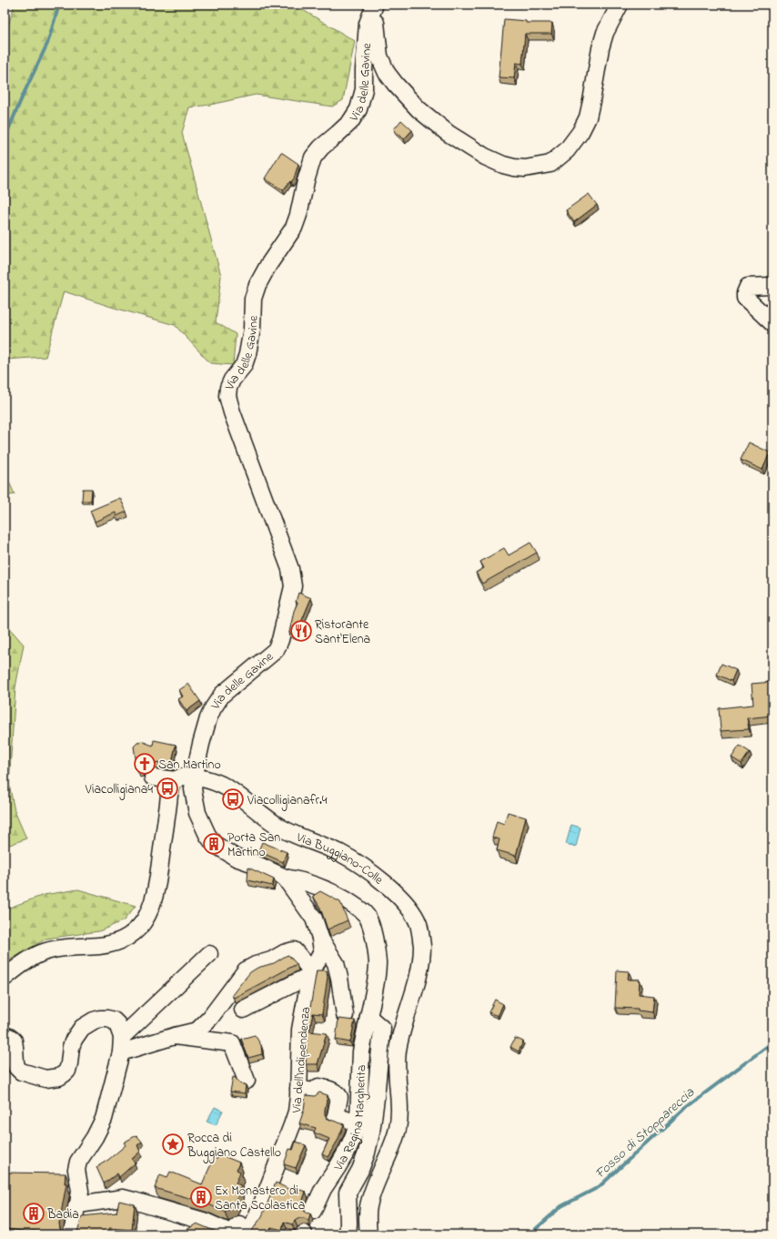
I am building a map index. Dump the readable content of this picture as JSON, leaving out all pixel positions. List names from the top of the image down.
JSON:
{
  "streets": {
    "street": [
      "Via delle Gavine",
      "Via Buggiano-Colle",
      "Via dell'Indipendenza",
      "Via Regina Margherita"
    ]
  },
  "crossings": [
    ["Via delle Gavine", "Via Buggiano-Colle"],
    ["Via dell'Indipendenza", "Via Regina Margherita"]
  ],
  "water": ["Fosso di Stoppareccia"],
  "places": {
    "restaurant": ["Ristorante Sant'Elena"],
    "church": ["San Martino"],
    "bus stop": ["Viacolligiana4", "Viacolligianafr.4"],
    "building": ["Porta San Martino", "Ex Monastero di Santa Scolastica", "Badia"],
    "place": ["Rocca di Buggiano Castello"]
  }
}
